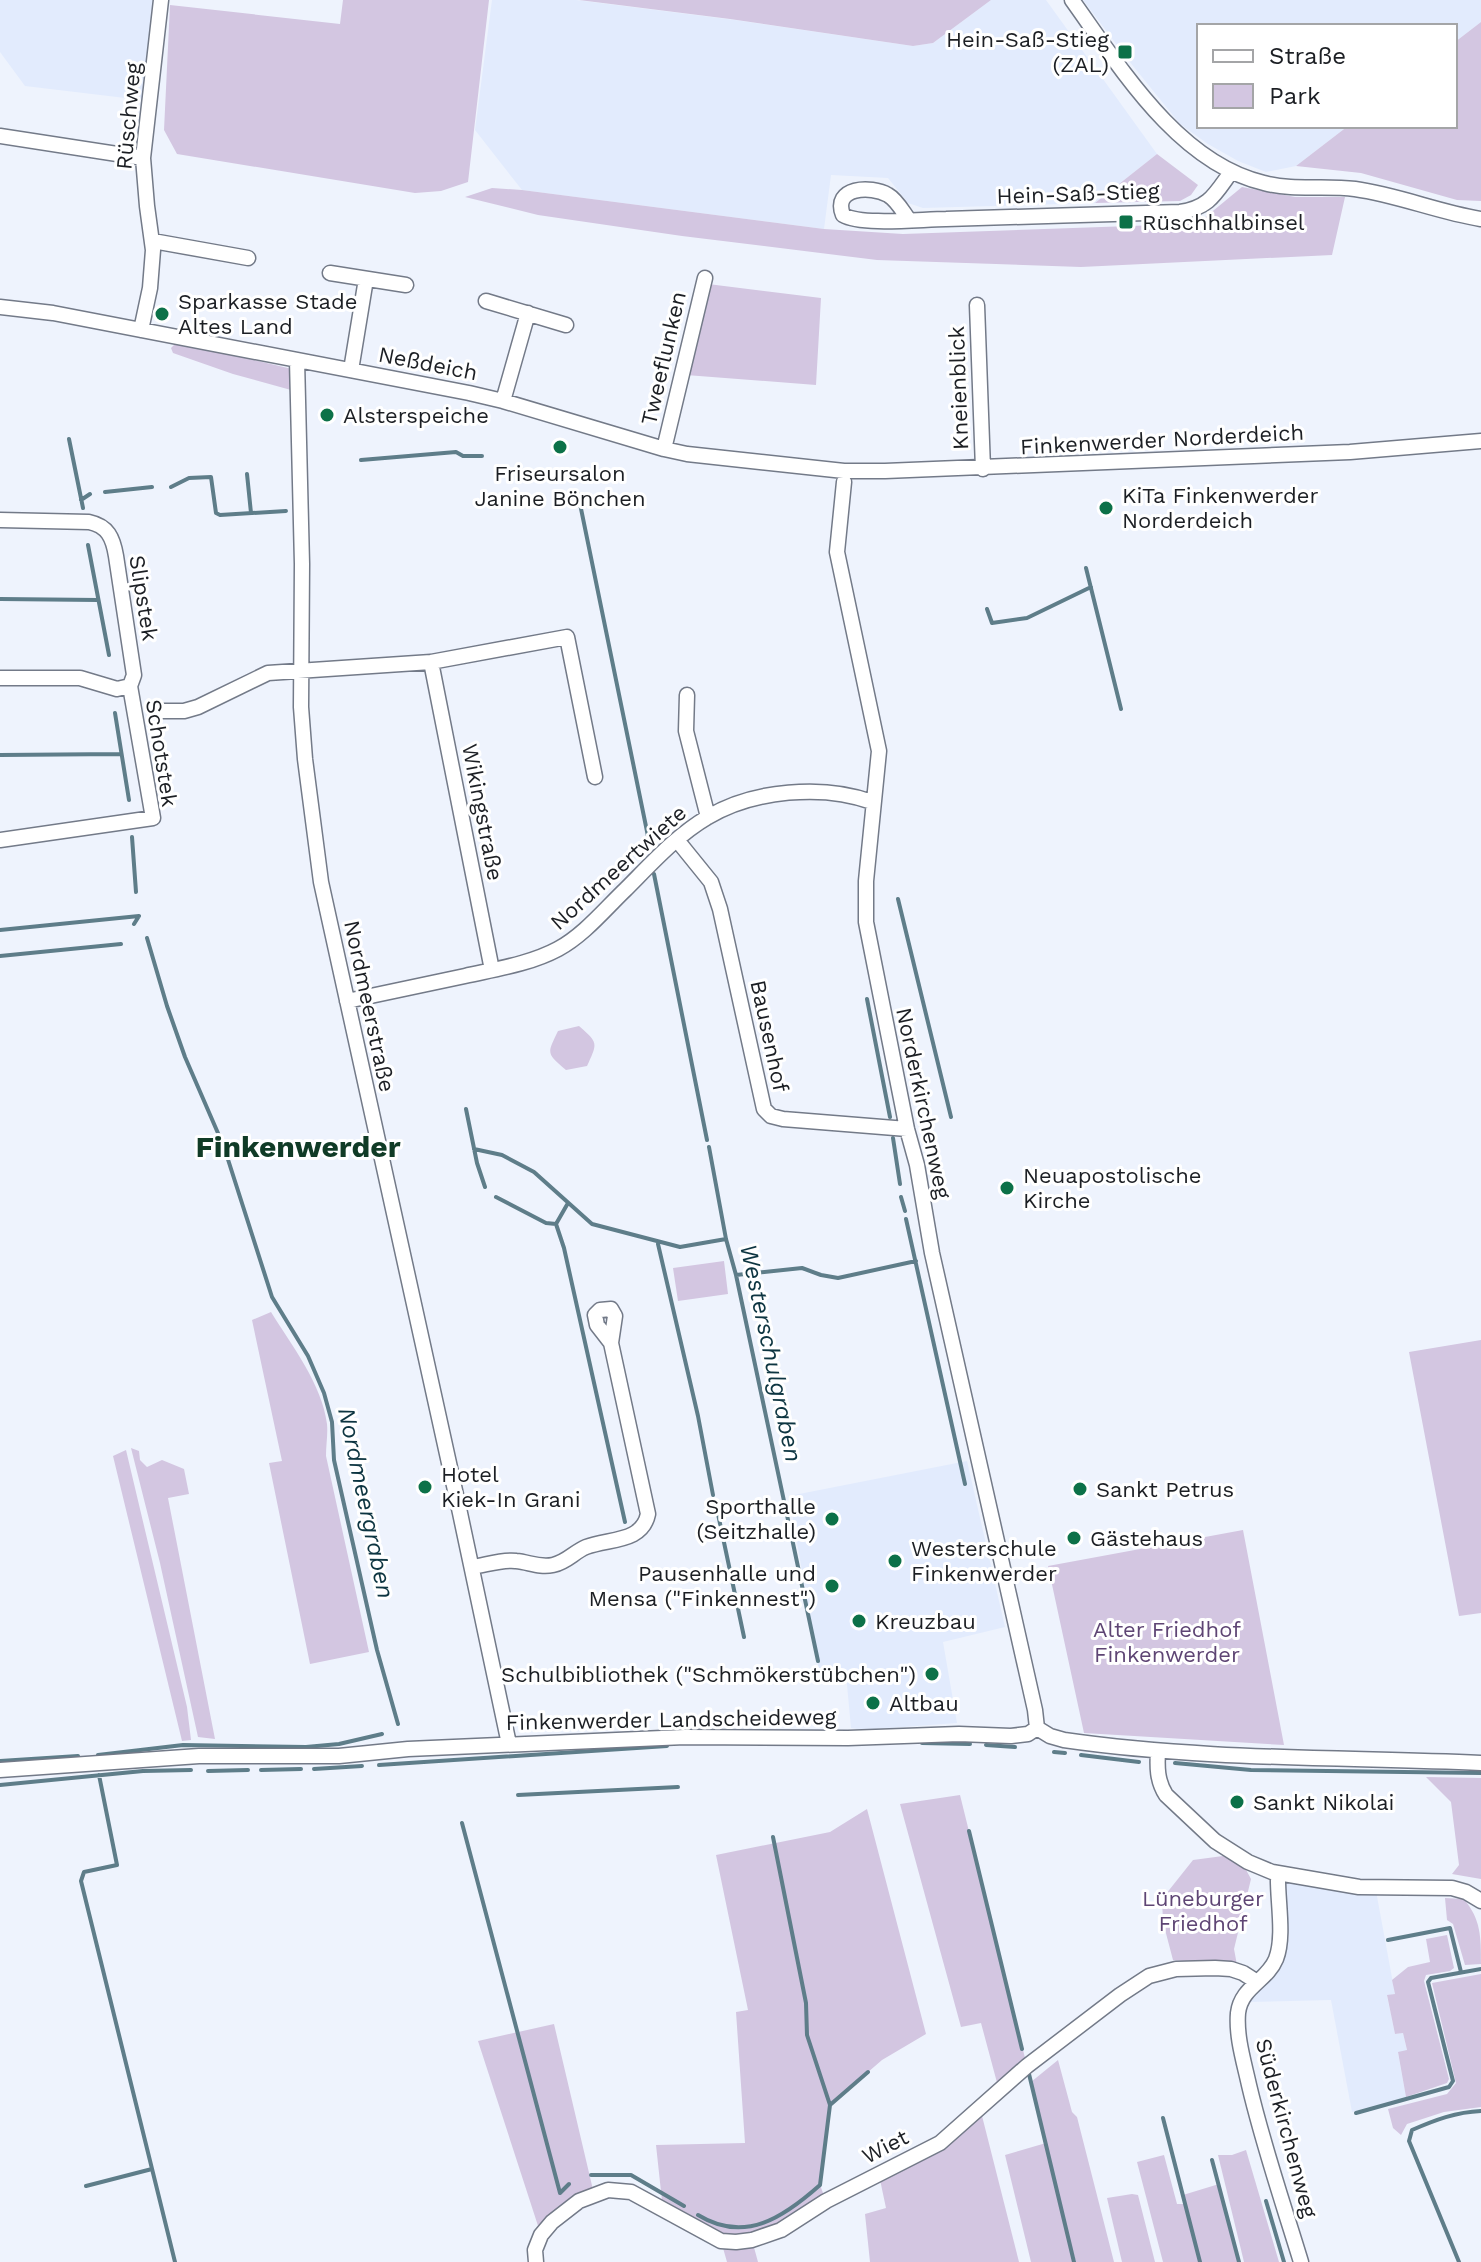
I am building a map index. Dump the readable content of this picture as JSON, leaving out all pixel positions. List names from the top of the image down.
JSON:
{
  "streets": {
    "street": [
      "Rüschweg",
      "Hein-Saß-Stieg",
      "Tweeflunken",
      "Neßdeich",
      "Kneienblick",
      "Finkenwerder Norderdeich",
      "Slipstek",
      "Schotstek",
      "Wikingstraße",
      "Nordmeertwiete",
      "Nordmeerstraße",
      "Bausenhof",
      "Norderkirchenweg",
      "Finkenwerder Landscheideweg",
      "Süderkirchenweg",
      "Wiet"
    ]
  },
  "crossings": [
    ["Rüschweg", "Neßdeich"],
    ["Tweeflunken", "Neßdeich"],
    ["Neßdeich", "Finkenwerder Norderdeich"],
    ["Neßdeich", "Nordmeerstraße"],
    ["Neßdeich", "Norderkirchenweg"],
    ["Kneienblick", "Finkenwerder Norderdeich"],
    ["Finkenwerder Norderdeich", "Norderkirchenweg"],
    ["Slipstek", "Schotstek"],
    ["Wikingstraße", "Nordmeertwiete"],
    ["Nordmeertwiete", "Nordmeerstraße"],
    ["Nordmeertwiete", "Bausenhof"],
    ["Nordmeertwiete", "Norderkirchenweg"],
    ["Nordmeerstraße", "Finkenwerder Landscheideweg"],
    ["Bausenhof", "Norderkirchenweg"],
    ["Norderkirchenweg", "Finkenwerder Landscheideweg"],
    ["Süderkirchenweg", "Wiet"]
  ],
  "districts": ["Finkenwerder"],
  "water": ["Westerschulgraben", "Nordmeergraben"],
  "parks": ["Alter Friedhof Finkenwerder", "Lüneburger Friedhof"],
  "places": {
    "transit": ["Hein-Saß-Stieg (ZAL)", "Rüschhalbinsel"],
    "other": [
      "Sparkasse Stade Altes Land",
      "Alsterspeiche",
      "Friseursalon Janine Bönchen",
      "KiTa Finkenwerder Norderdeich",
      "Neuapostolische Kirche",
      "Hotel Kiek-In Grani",
      "Sankt Petrus",
      "Sporthalle (Seitzhalle)",
      "Gästehaus",
      "Westerschule Finkenwerder",
      "Pausenhalle und Mensa (\"Finkennest\")",
      "Kreuzbau",
      "Schulbibliothek (\"Schmökerstübchen\")",
      "Altbau",
      "Sankt Nikolai"
    ]
  },
  "legend": ["Straße", "Park"]
}
